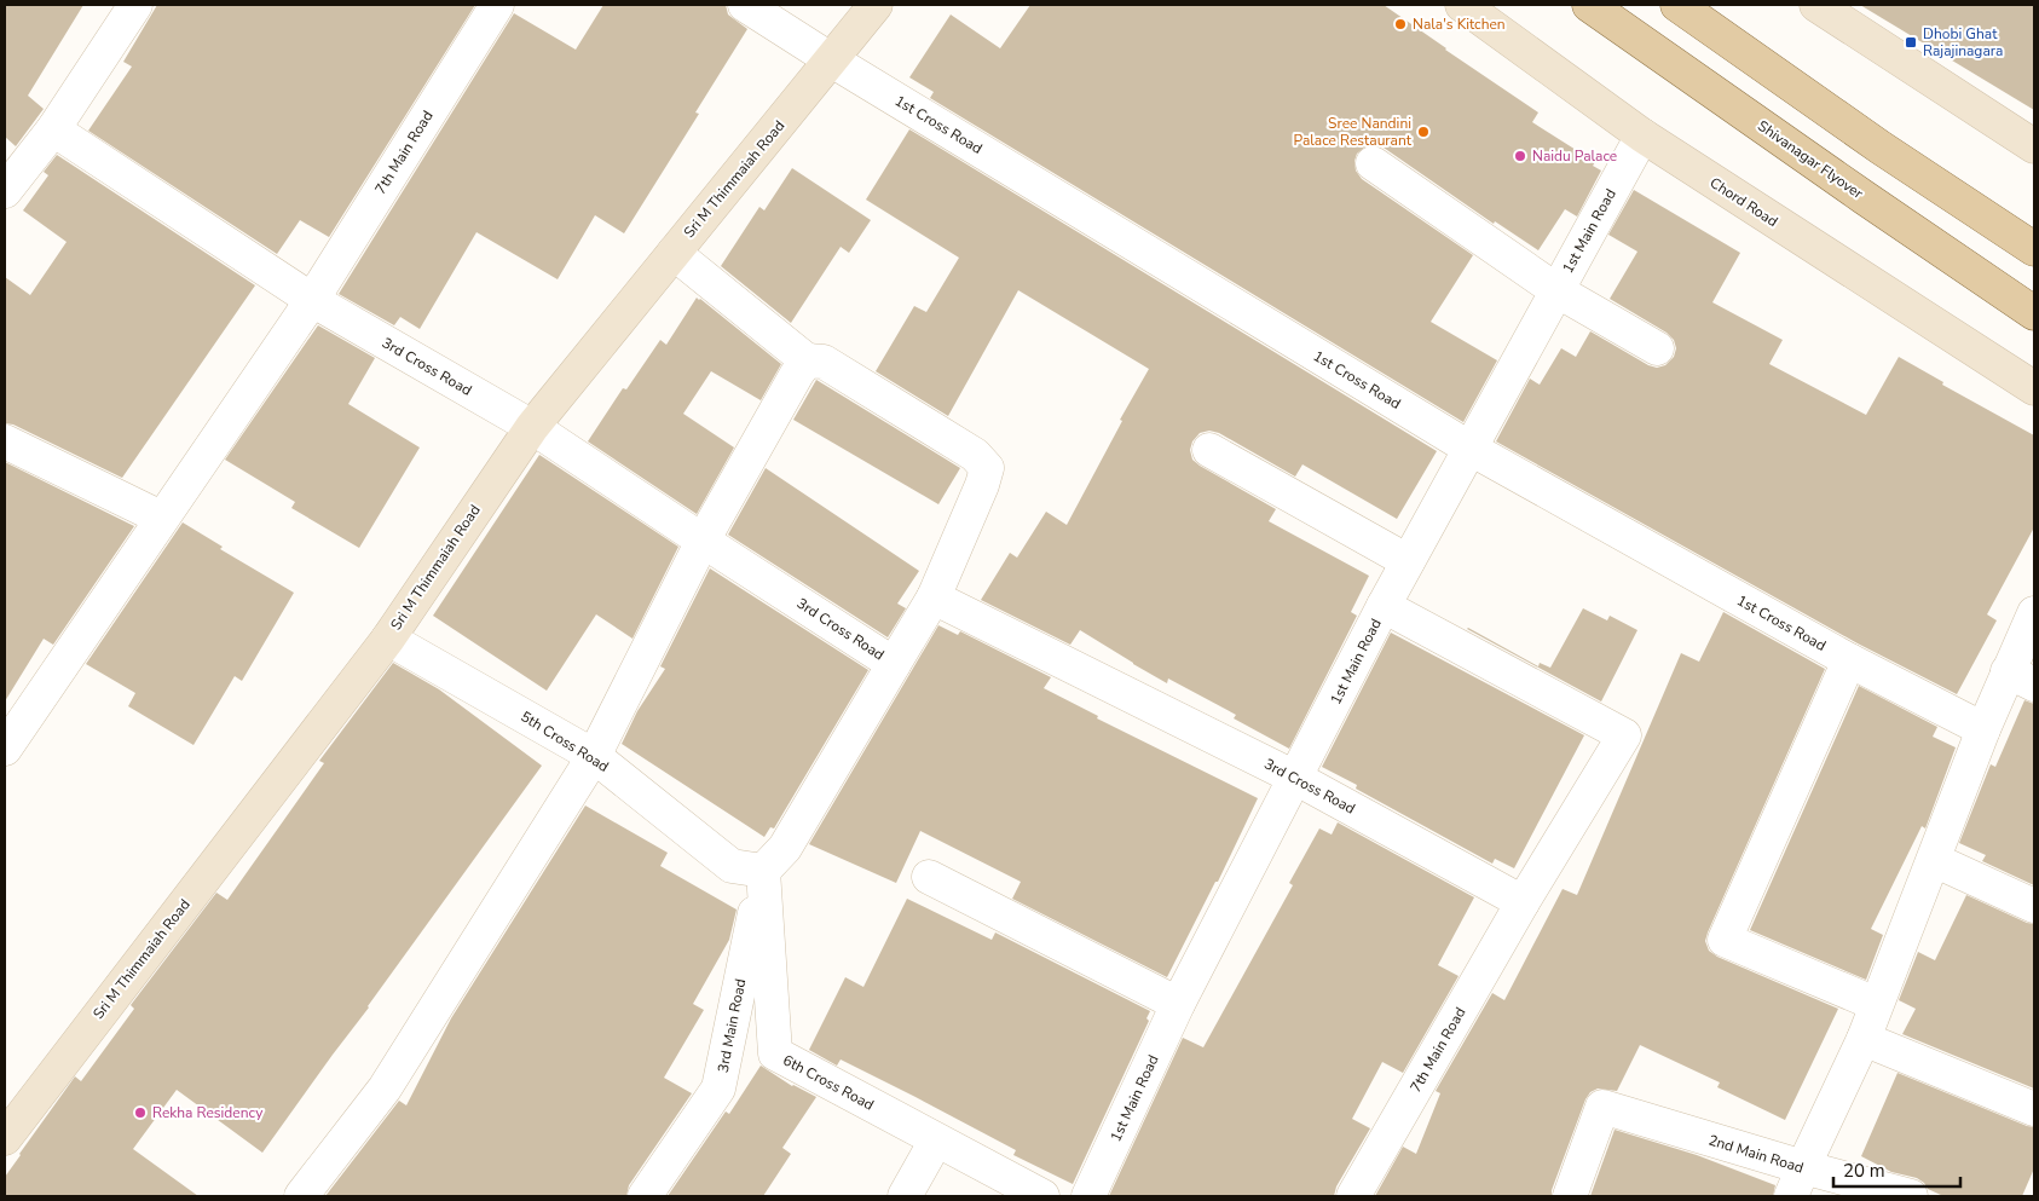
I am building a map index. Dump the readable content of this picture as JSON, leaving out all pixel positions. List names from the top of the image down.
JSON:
{
  "streets": {
    "main road": ["Shivanagar Flyover"],
    "street": [
      "1st Cross Road",
      "7th Main Road",
      "Sri M Thimmaiah Road",
      "Chord Road",
      "1st Main Road",
      "3rd Cross Road",
      "5th Cross Road",
      "3rd Main Road",
      "6th Cross Road",
      "2nd Main Road"
    ]
  },
  "crossings": [
    ["1st Cross Road", "Sri M Thimmaiah Road"],
    ["1st Cross Road", "1st Main Road"],
    ["7th Main Road", "1st Main Road"],
    ["7th Main Road", "3rd Cross Road"],
    ["Sri M Thimmaiah Road", "3rd Cross Road"],
    ["Sri M Thimmaiah Road", "5th Cross Road"],
    ["Chord Road", "1st Main Road"],
    ["1st Main Road", "3rd Cross Road"],
    ["5th Cross Road", "3rd Main Road"],
    ["5th Cross Road", "6th Cross Road"],
    ["3rd Main Road", "6th Cross Road"]
  ],
  "places": {
    "other": [
      "Nala's Kitchen",
      "Sree Nandini Palace Restaurant",
      "Naidu Palace",
      "Rekha Residency"
    ],
    "transit": ["Dhobi Ghat Rajajinagara"]
  },
  "scale_bar": "20 m"
}
